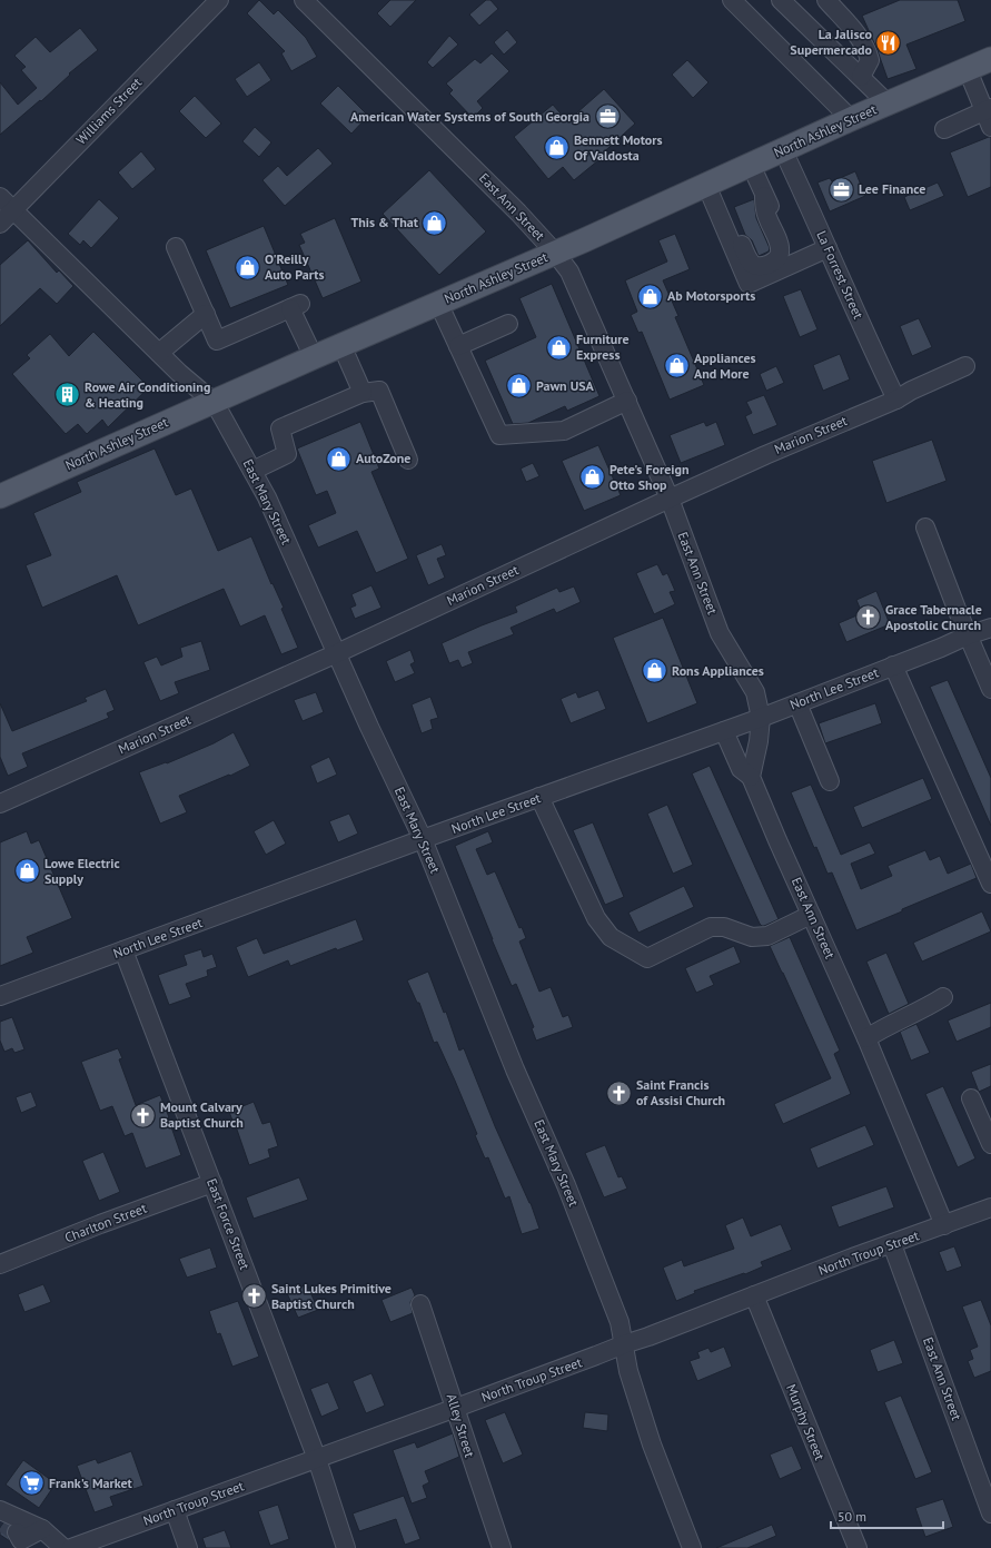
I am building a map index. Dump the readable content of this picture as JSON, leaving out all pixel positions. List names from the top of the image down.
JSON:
{
  "streets": {
    "main road": ["North Ashley Street"],
    "street": [
      "Williams Street",
      "East Ann Street",
      "La Forrest Street",
      "Marion Street",
      "East Mary Street",
      "North Lee Street",
      "Charlton Street",
      "East Force Street",
      "North Troup Street",
      "Murphy Street",
      "Alley Street"
    ]
  },
  "crossings": [
    ["Williams Street", "East Mary Street"],
    ["North Ashley Street", "East Ann Street"],
    ["North Ashley Street", "La Forrest Street"],
    ["North Ashley Street", "East Mary Street"],
    ["East Ann Street", "Marion Street"],
    ["East Ann Street", "North Lee Street"],
    ["East Ann Street", "North Troup Street"],
    ["La Forrest Street", "Marion Street"],
    ["Marion Street", "East Mary Street"],
    ["East Mary Street", "North Lee Street"],
    ["East Mary Street", "North Troup Street"],
    ["North Lee Street", "East Force Street"],
    ["Charlton Street", "East Force Street"],
    ["East Force Street", "North Troup Street"],
    ["North Troup Street", "Murphy Street"],
    ["North Troup Street", "Alley Street"]
  ],
  "places": {
    "restaurant": ["La Jalisco Supermercado"],
    "office": ["American Water Systems of South Georgia", "Lee Finance"],
    "shop": [
      "Bennett Motors Of Valdosta",
      "This & That",
      "O'Reilly Auto Parts",
      "Ab Motorsports",
      "Furniture Express",
      "Appliances And More",
      "Pawn USA",
      "AutoZone",
      "Pete's Foreign Otto Shop",
      "Rons Appliances",
      "Lowe Electric Supply"
    ],
    "building": ["Rowe Air Conditioning & Heating"],
    "church": [
      "Grace Tabernacle Apostolic Church",
      "Saint Francis of Assisi Church",
      "Mount Calvary Baptist Church",
      "Saint Lukes Primitive Baptist Church"
    ],
    "supermarket": ["Frank's Market"]
  },
  "scale_bar": "50 m"
}
